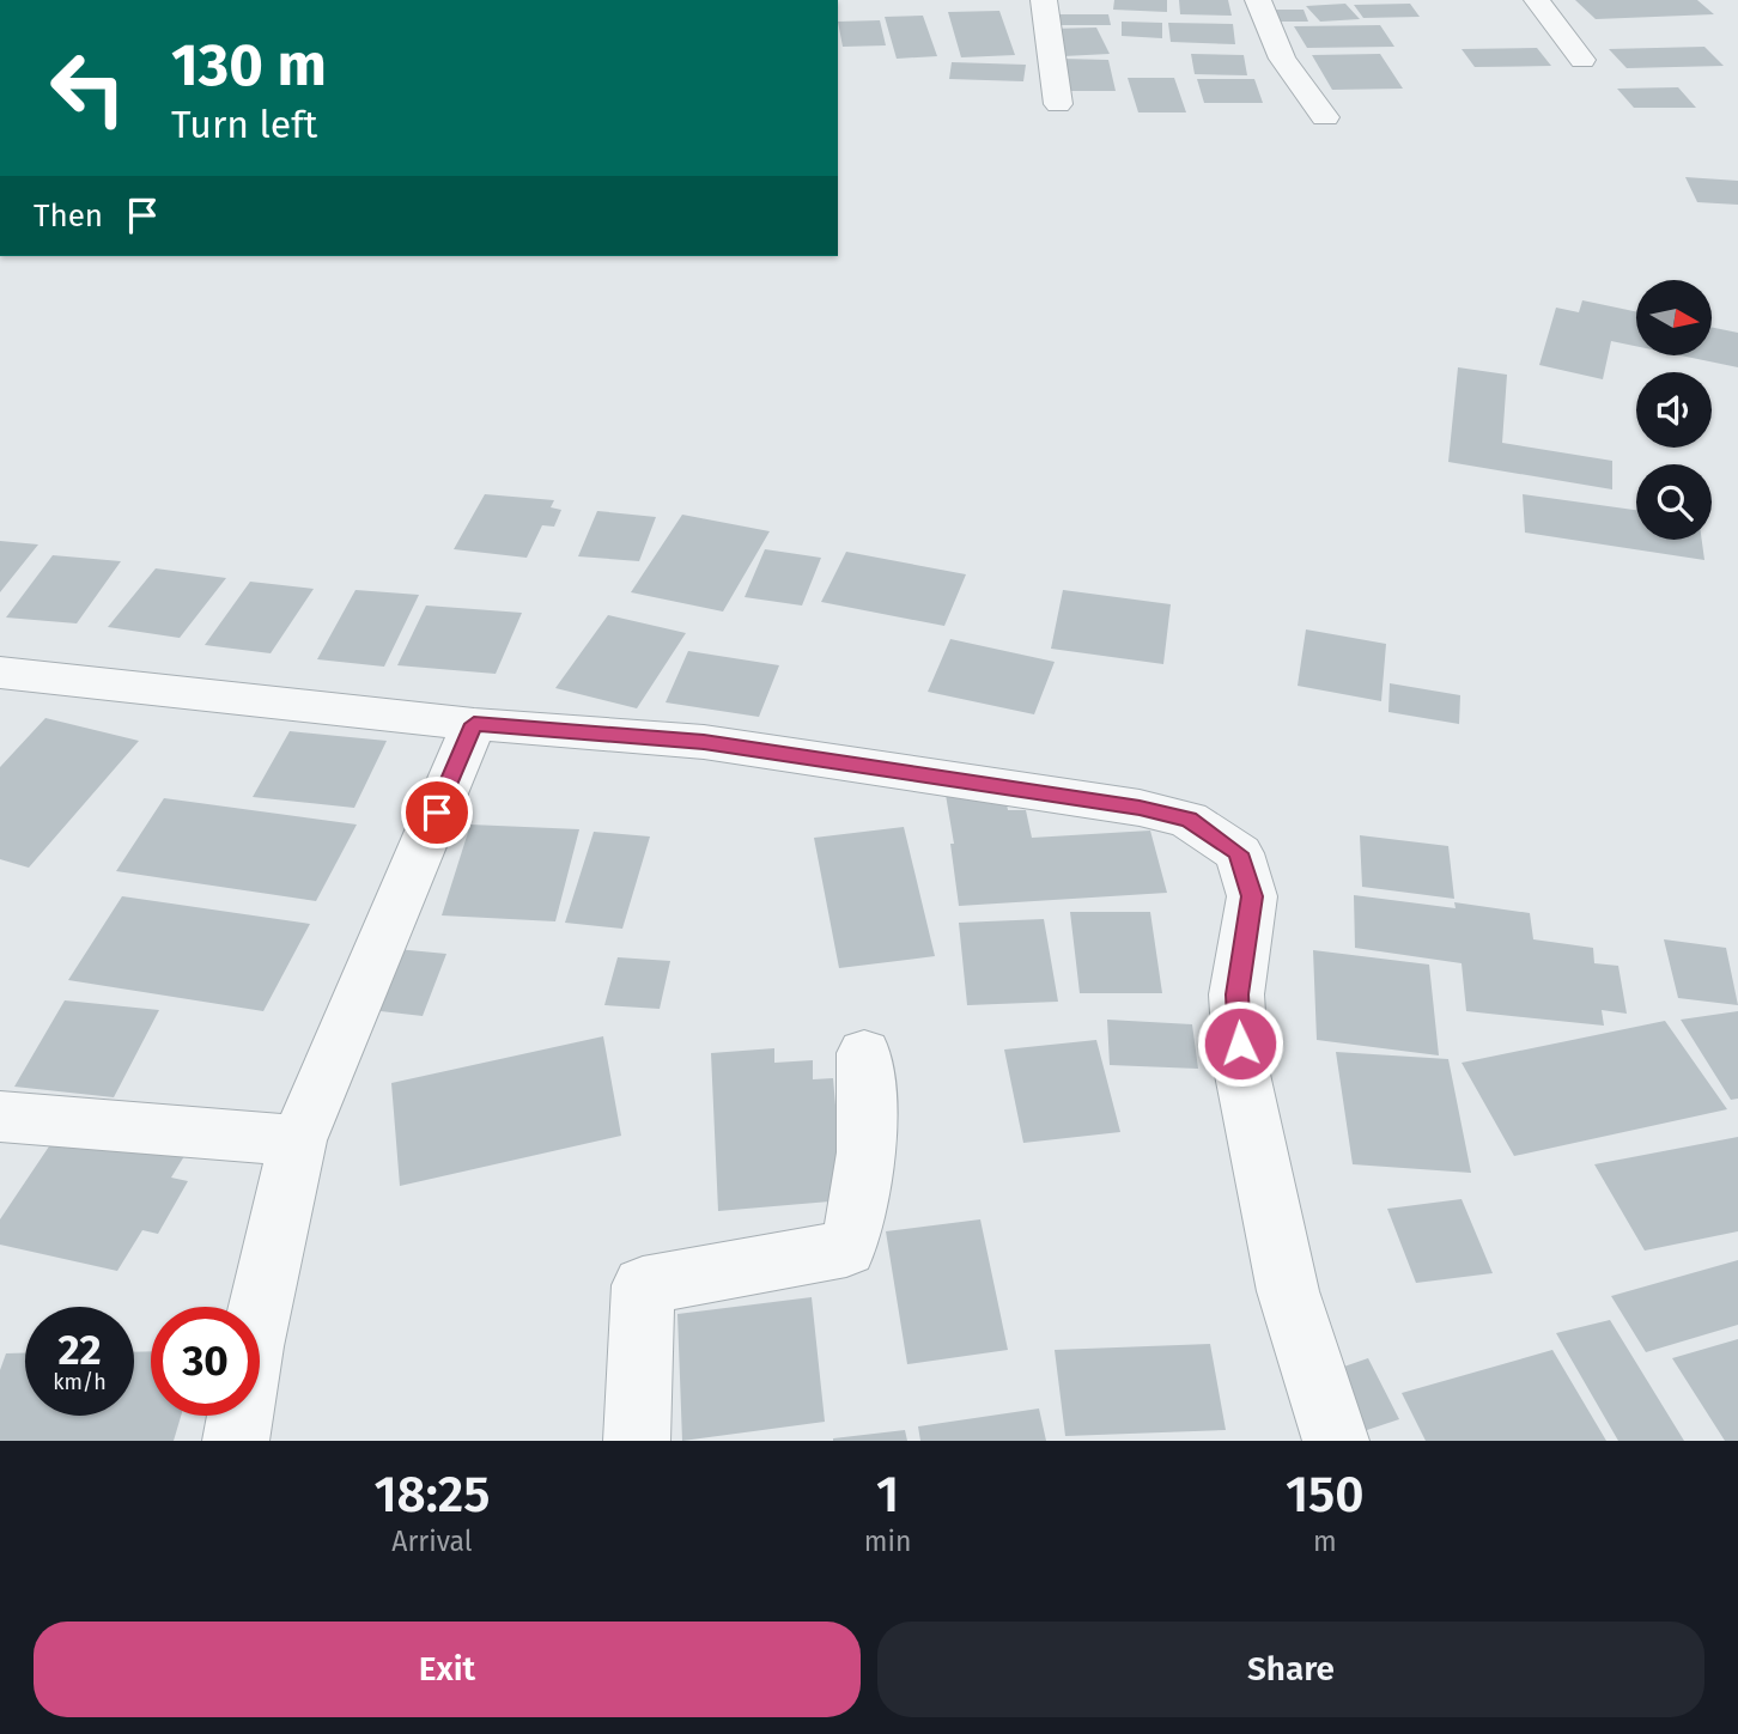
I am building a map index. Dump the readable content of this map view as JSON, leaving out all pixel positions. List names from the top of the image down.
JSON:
{
  "north": "right",
  "page": {
    "turn": ["130 m", "Turn left"],
    "then": "Then",
    "speed": "22 km/h",
    "limit": "30",
    "eta": [
      "18:25",
      "Arrival",
      "1",
      "min",
      "150",
      "m"
    ],
    "buttons": ["Exit", "Share"]
  }
}
